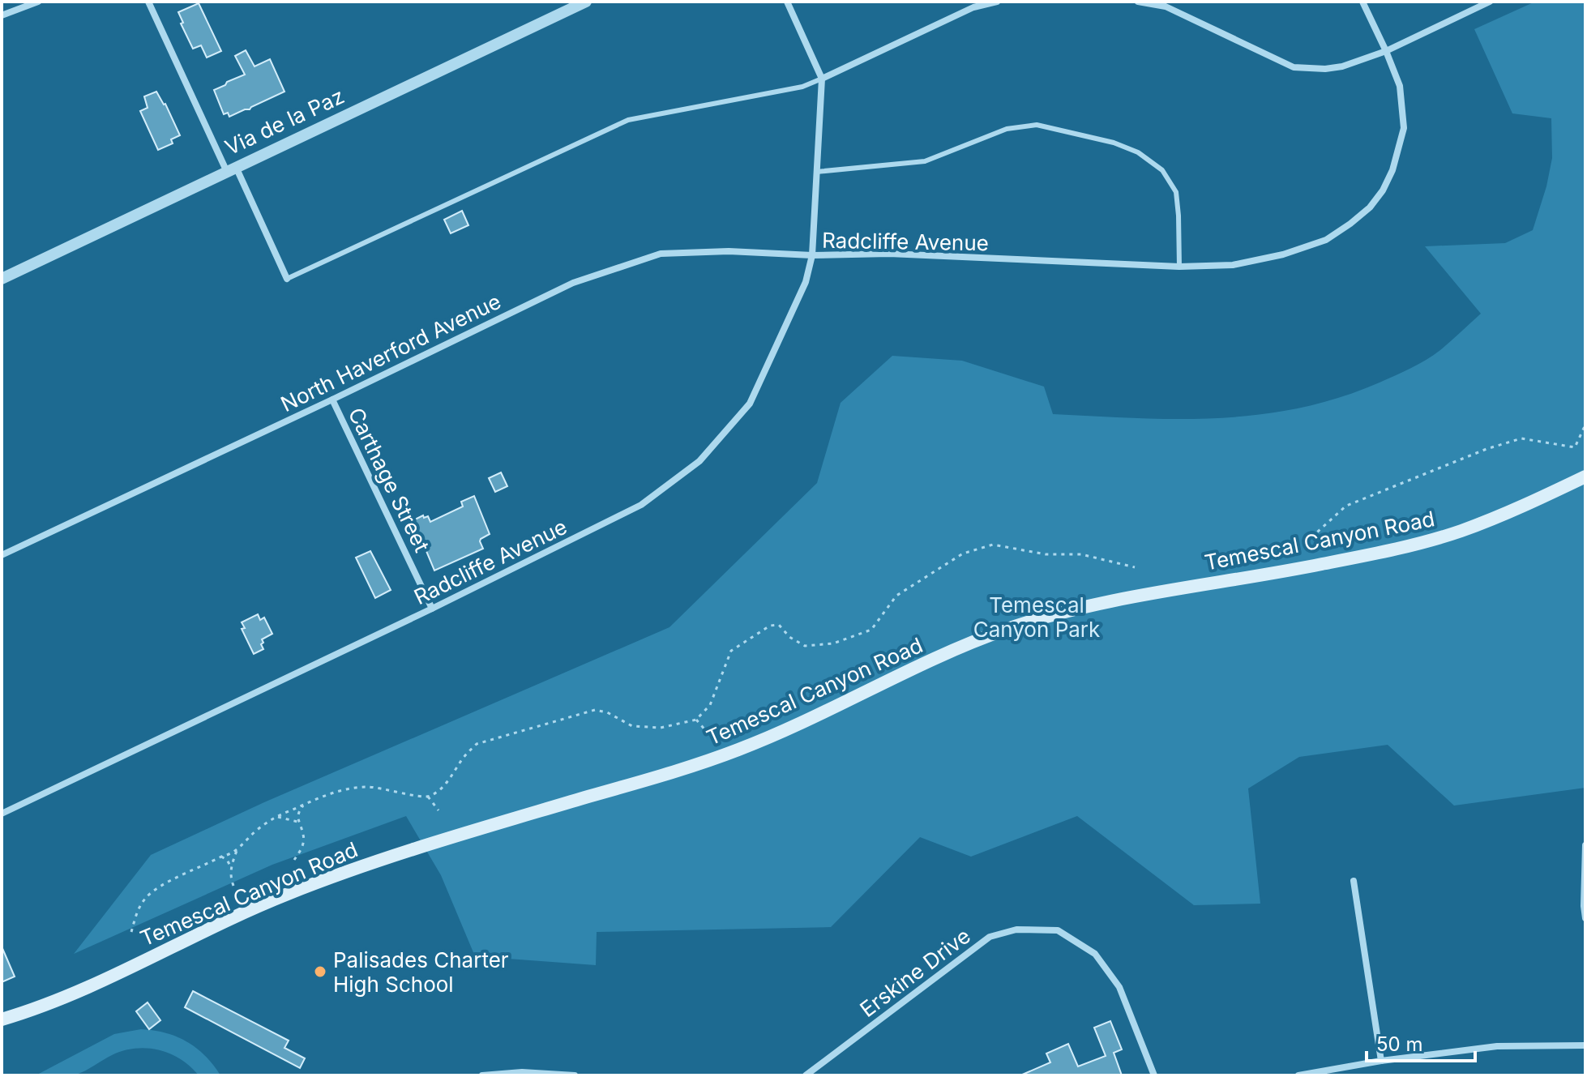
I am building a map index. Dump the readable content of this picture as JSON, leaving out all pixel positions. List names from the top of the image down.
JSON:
{
  "streets": {
    "main road": ["Temescal Canyon Road"],
    "street": [
      "Via de la Paz",
      "Radcliffe Avenue",
      "North Haverford Avenue",
      "Carthage Street",
      "Erskine Drive"
    ]
  },
  "crossings": [
    ["Radcliffe Avenue", "North Haverford Avenue"],
    ["Radcliffe Avenue", "Carthage Street"],
    ["North Haverford Avenue", "Carthage Street"]
  ],
  "parks": ["Temescal Canyon Park"],
  "places": ["Palisades Charter High School"],
  "scale_bar": "50 m"
}
